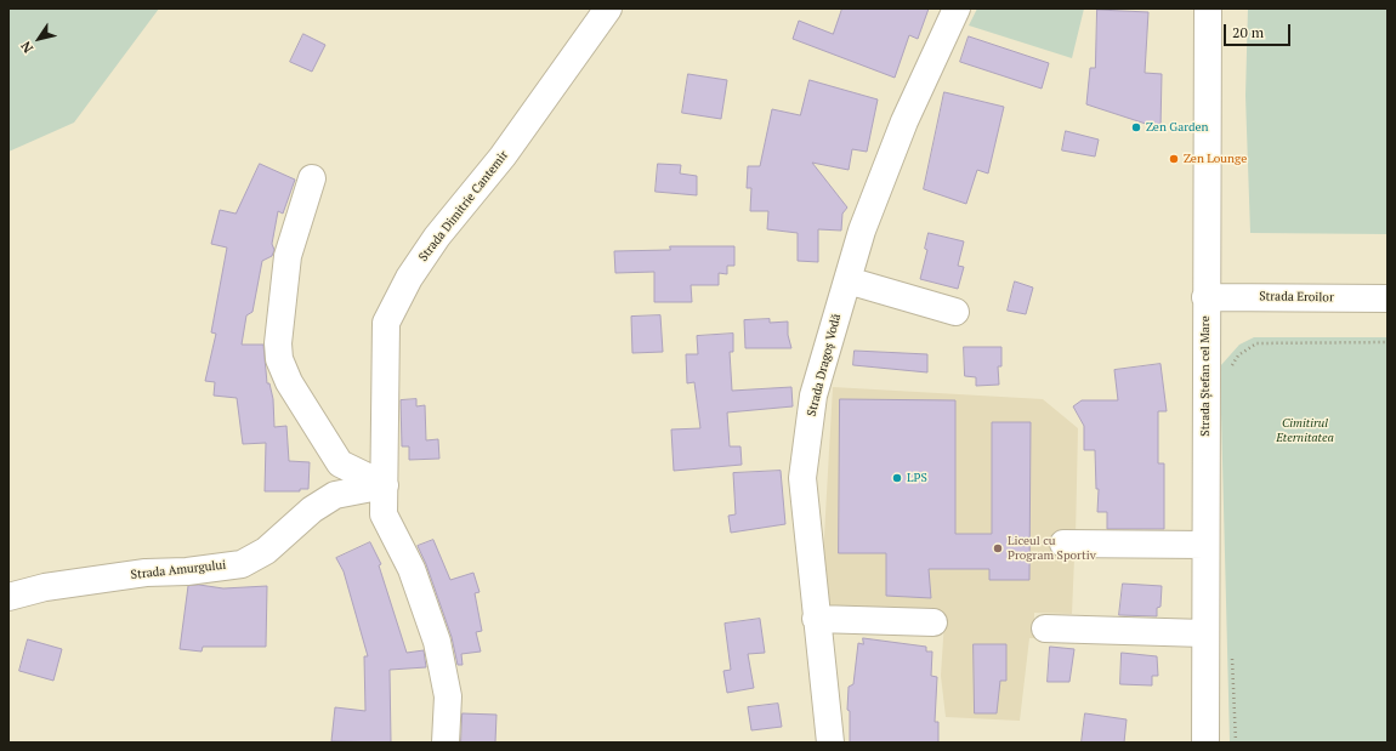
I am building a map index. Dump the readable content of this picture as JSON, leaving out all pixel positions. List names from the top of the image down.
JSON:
{
  "streets": {
    "street": [
      "Strada Dimitrie Cantemir",
      "Strada Eroilor",
      "Strada Dragoș Vodă",
      "Strada Ștefan cel Mare",
      "Strada Amurgului"
    ]
  },
  "crossings": [
    ["Strada Dimitrie Cantemir", "Strada Amurgului"],
    ["Strada Eroilor", "Strada Ștefan cel Mare"]
  ],
  "parks": ["Cimitirul Eternitatea"],
  "places": [
    "Zen Garden",
    "Zen Lounge",
    "LPS",
    "Liceul cu Program Sportiv"
  ],
  "scale_bar": "20 m",
  "north": "bottom left"
}
